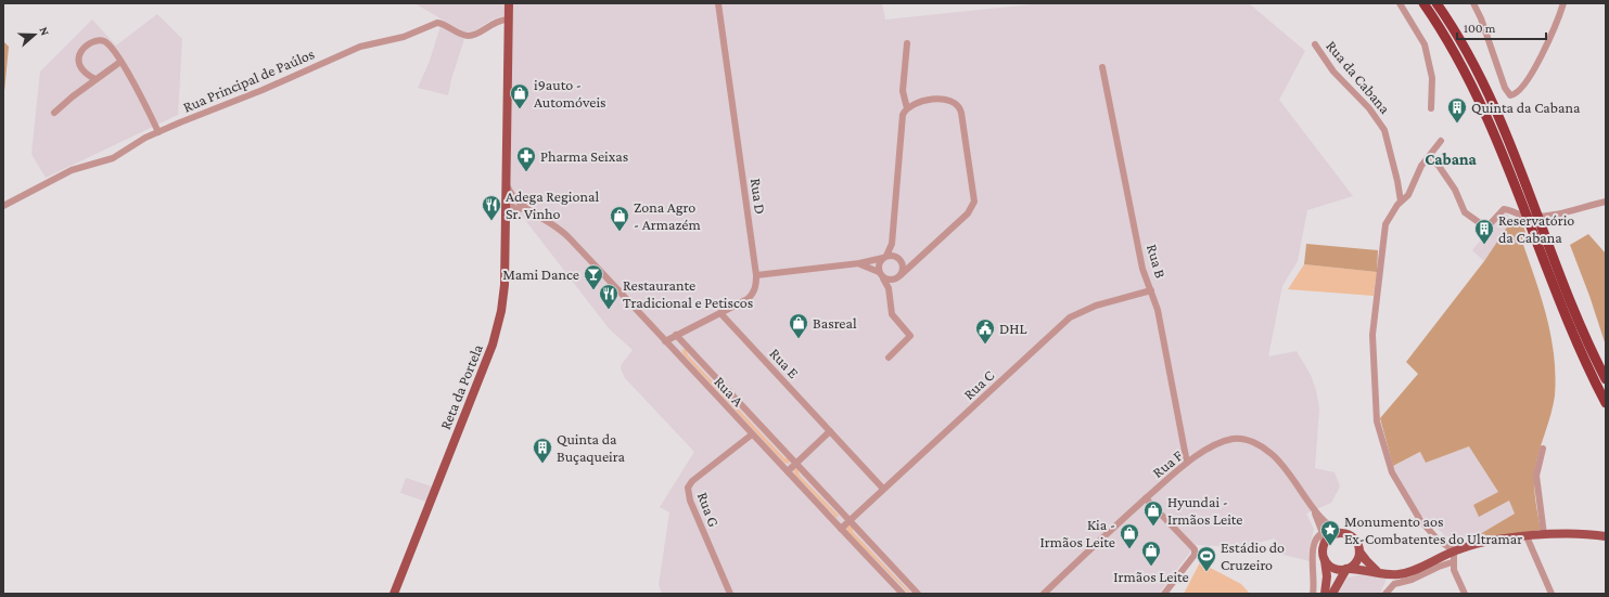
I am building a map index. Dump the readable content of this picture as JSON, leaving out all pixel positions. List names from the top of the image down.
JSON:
{
  "streets": {
    "main road": ["Reta da Portela"],
    "street": [
      "Rua da Cabana",
      "Rua Principal de Paúlos",
      "Rua D",
      "Rua B",
      "Rua E",
      "Rua C",
      "Rua A",
      "Rua F",
      "Rua G"
    ]
  },
  "crossings": [
    ["Rua Principal de Paúlos", "Reta da Portela"],
    ["Rua D", "Rua E"],
    ["Rua D", "Rua A"],
    ["Rua B", "Rua C"],
    ["Rua B", "Rua F"],
    ["Rua E", "Rua C"],
    ["Rua C", "Rua A"],
    ["Rua A", "Rua G"]
  ],
  "districts": ["Cabana"],
  "places": {
    "shop": [
      "i9auto - Automóveis",
      "Zona Agro - Armazém",
      "Basreal",
      "Hyundai - Irmãos Leite",
      "Kia - Irmãos Leite",
      "Irmãos Leite"
    ],
    "building": ["Quinta da Cabana", "Reservatório da Cabana", "Quinta da Buçaqueira"],
    "pharmacy": ["Pharma Seixas"],
    "restaurant": ["Adega Regional Sr. Vinho", "Restaurante Tradicional e Petiscos"],
    "bar": ["Mami Dance"],
    "public building": ["DHL"],
    "place": ["Monumento aos Ex-Combatentes do Ultramar"],
    "sports": ["Estádio do Cruzeiro"]
  },
  "scale_bar": "100 m",
  "north": "right"
}
